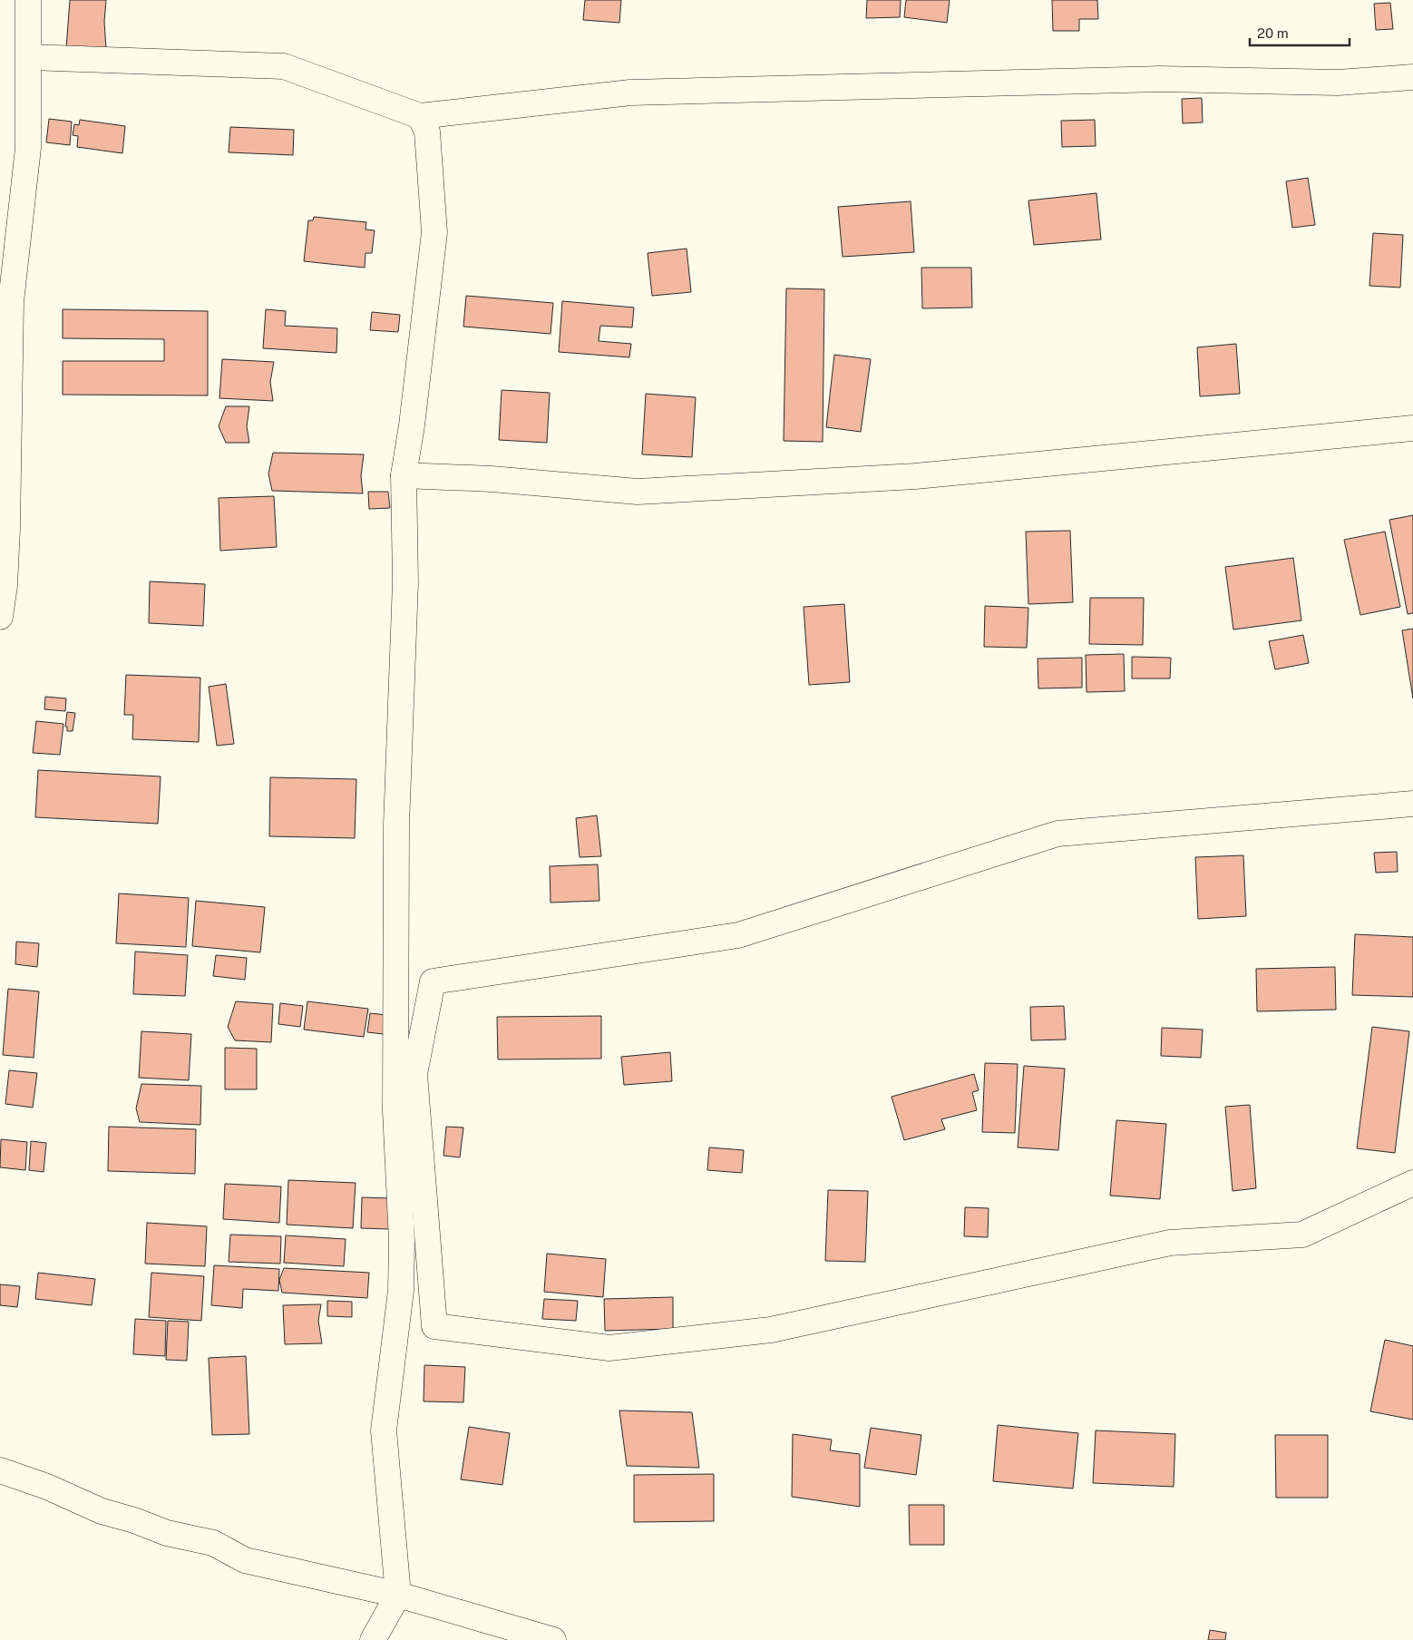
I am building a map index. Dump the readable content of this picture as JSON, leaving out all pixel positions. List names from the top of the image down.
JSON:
{
  "scale_bar": "20 m"
}
